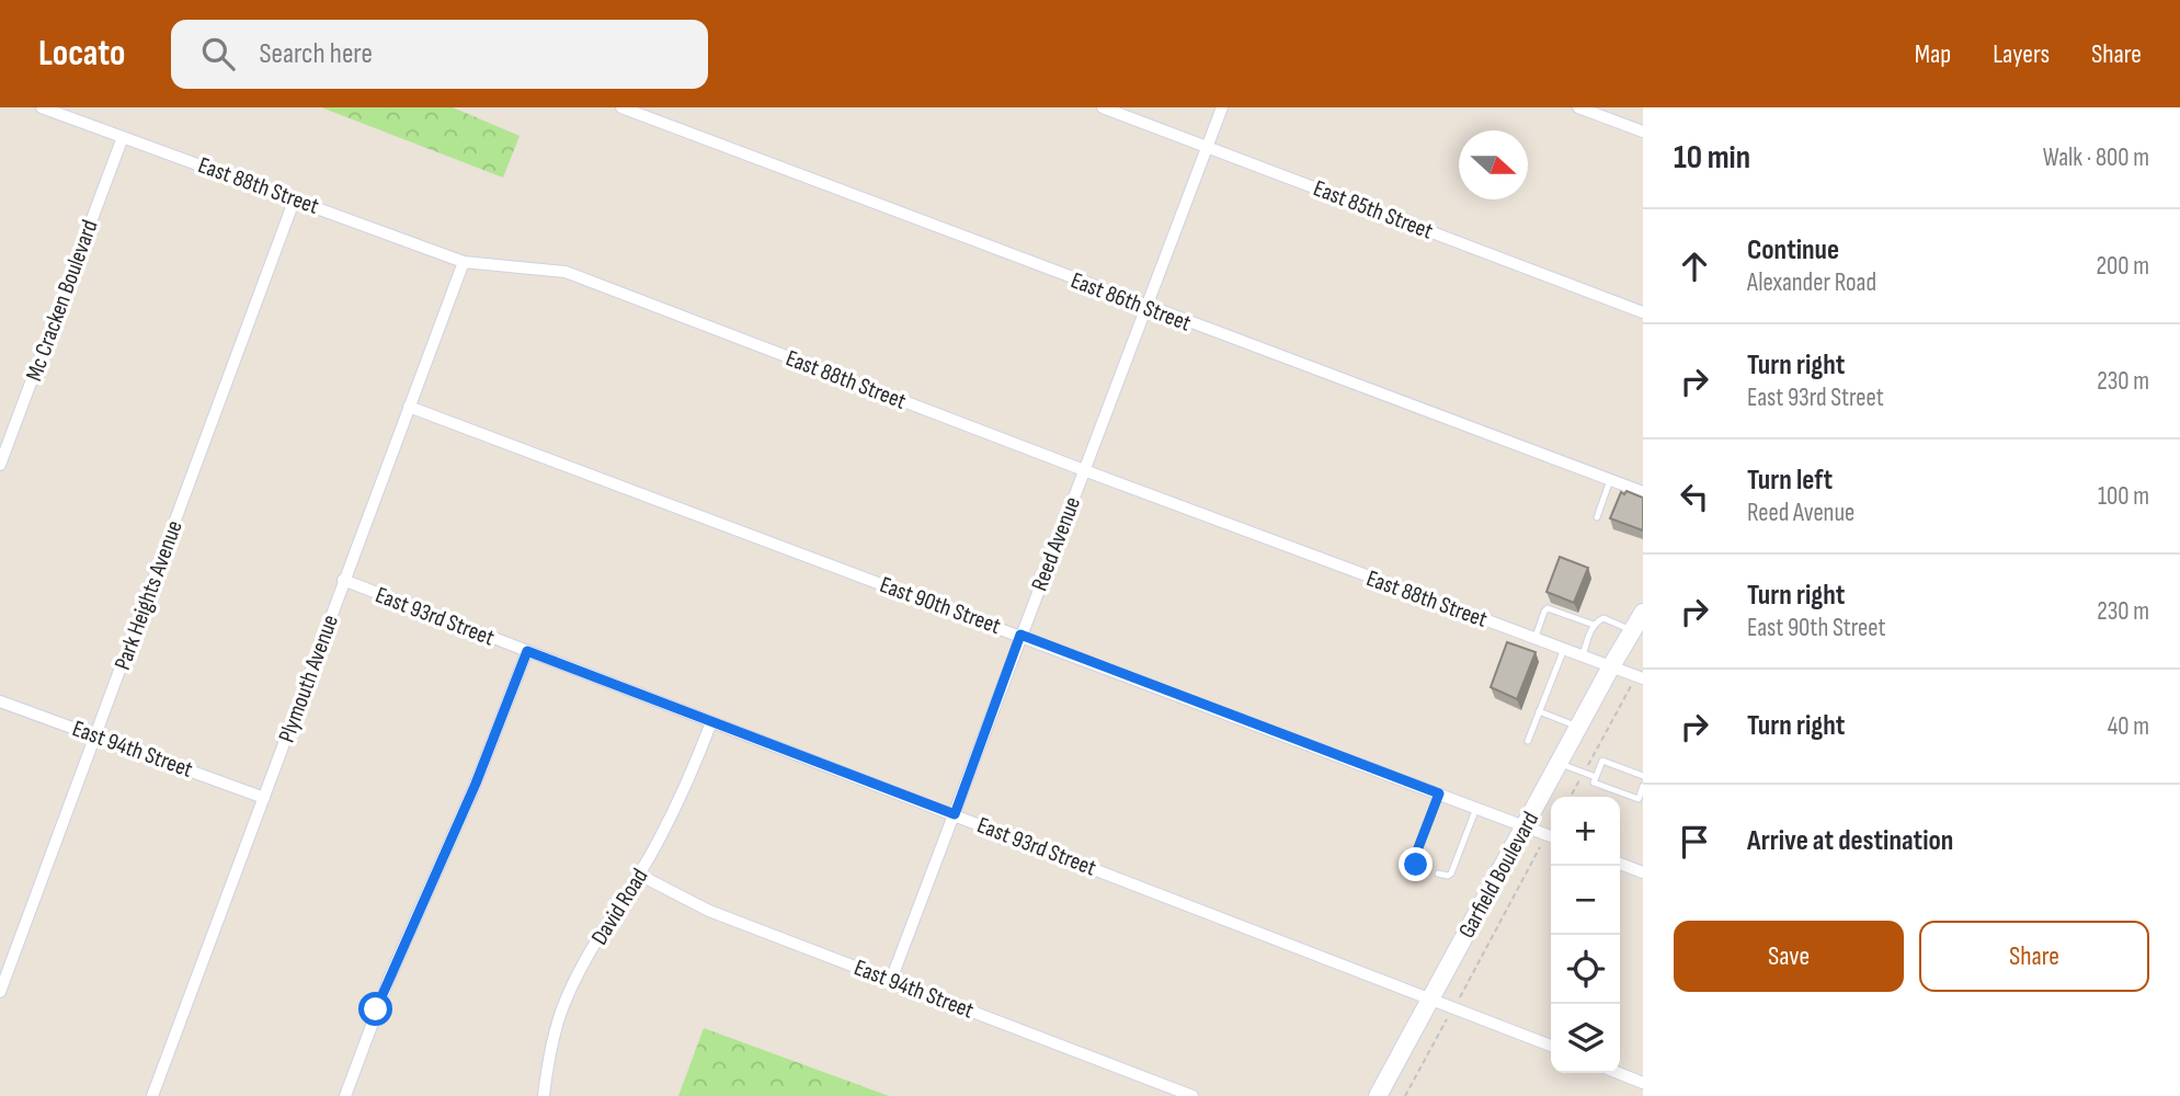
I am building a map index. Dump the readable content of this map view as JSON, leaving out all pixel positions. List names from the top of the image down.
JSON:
{
  "streets": {
    "street": [
      "East 88th Street",
      "East 85th Street",
      "Mc Cracken Boulevard",
      "East 86th Street",
      "Reed Avenue",
      "Park Heights Avenue",
      "East 90th Street",
      "East 93rd Street",
      "Plymouth Avenue",
      "East 94th Street",
      "Garfield Boulevard",
      "David Road"
    ]
  },
  "crossings": [
    ["East 88th Street", "Mc Cracken Boulevard"],
    ["East 88th Street", "Reed Avenue"],
    ["East 88th Street", "Park Heights Avenue"],
    ["East 88th Street", "Plymouth Avenue"],
    ["East 88th Street", "Garfield Boulevard"],
    ["East 85th Street", "Reed Avenue"],
    ["East 86th Street", "Reed Avenue"],
    ["Reed Avenue", "East 90th Street"],
    ["Reed Avenue", "East 93rd Street"],
    ["Reed Avenue", "East 94th Street"],
    ["Park Heights Avenue", "East 94th Street"],
    ["East 90th Street", "Plymouth Avenue"],
    ["East 90th Street", "Garfield Boulevard"],
    ["East 93rd Street", "Plymouth Avenue"],
    ["East 93rd Street", "Garfield Boulevard"],
    ["East 93rd Street", "David Road"],
    ["Plymouth Avenue", "East 94th Street"],
    ["East 94th Street", "David Road"]
  ],
  "north": "right",
  "page": {
    "header": "Locato",
    "search": "Search here",
    "nav": ["Map", "Layers", "Share"],
    "heading": ["10 min", "Walk · 800 m"],
    "list": [
      ["Continue", "Alexander Road", "200 m"],
      ["Turn right", "East 93rd Street", "230 m"],
      ["Turn left", "Reed Avenue", "100 m"],
      ["Turn right", "East 90th Street", "230 m"],
      ["Turn right", "40 m"],
      "Arrive at destination"
    ],
    "map_buttons": ["+", "−"],
    "buttons": ["Save", "Share"]
  }
}
